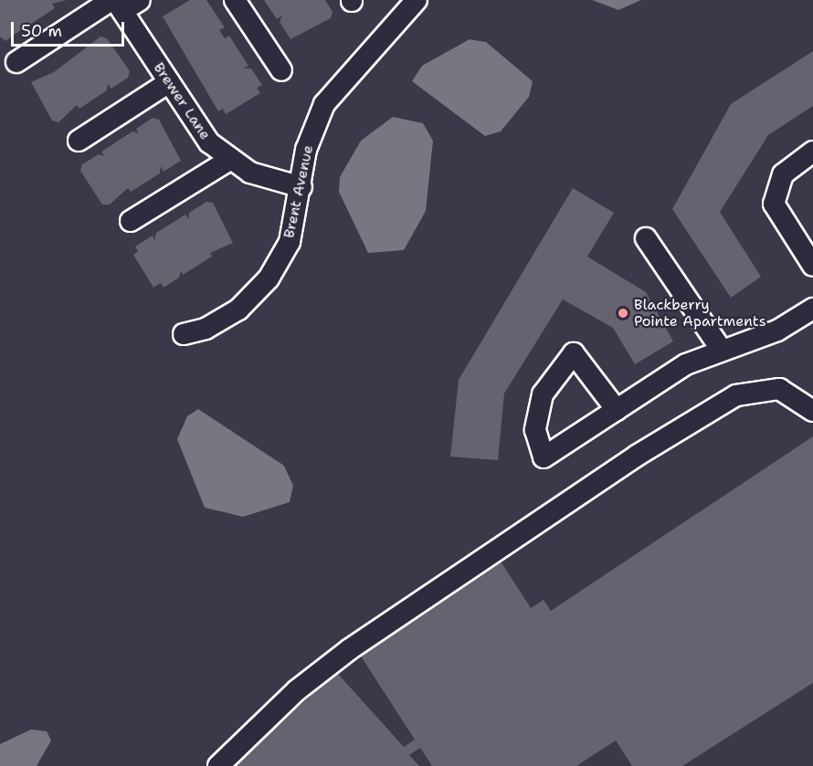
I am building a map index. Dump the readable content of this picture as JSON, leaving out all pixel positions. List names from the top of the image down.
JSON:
{
  "streets": {
    "street": ["Brewer Lane", "Brent Avenue"]
  },
  "crossings": [
    ["Brewer Lane", "Brent Avenue"]
  ],
  "places": ["Blackberry Pointe Apartments"],
  "scale_bar": "50 m"
}
